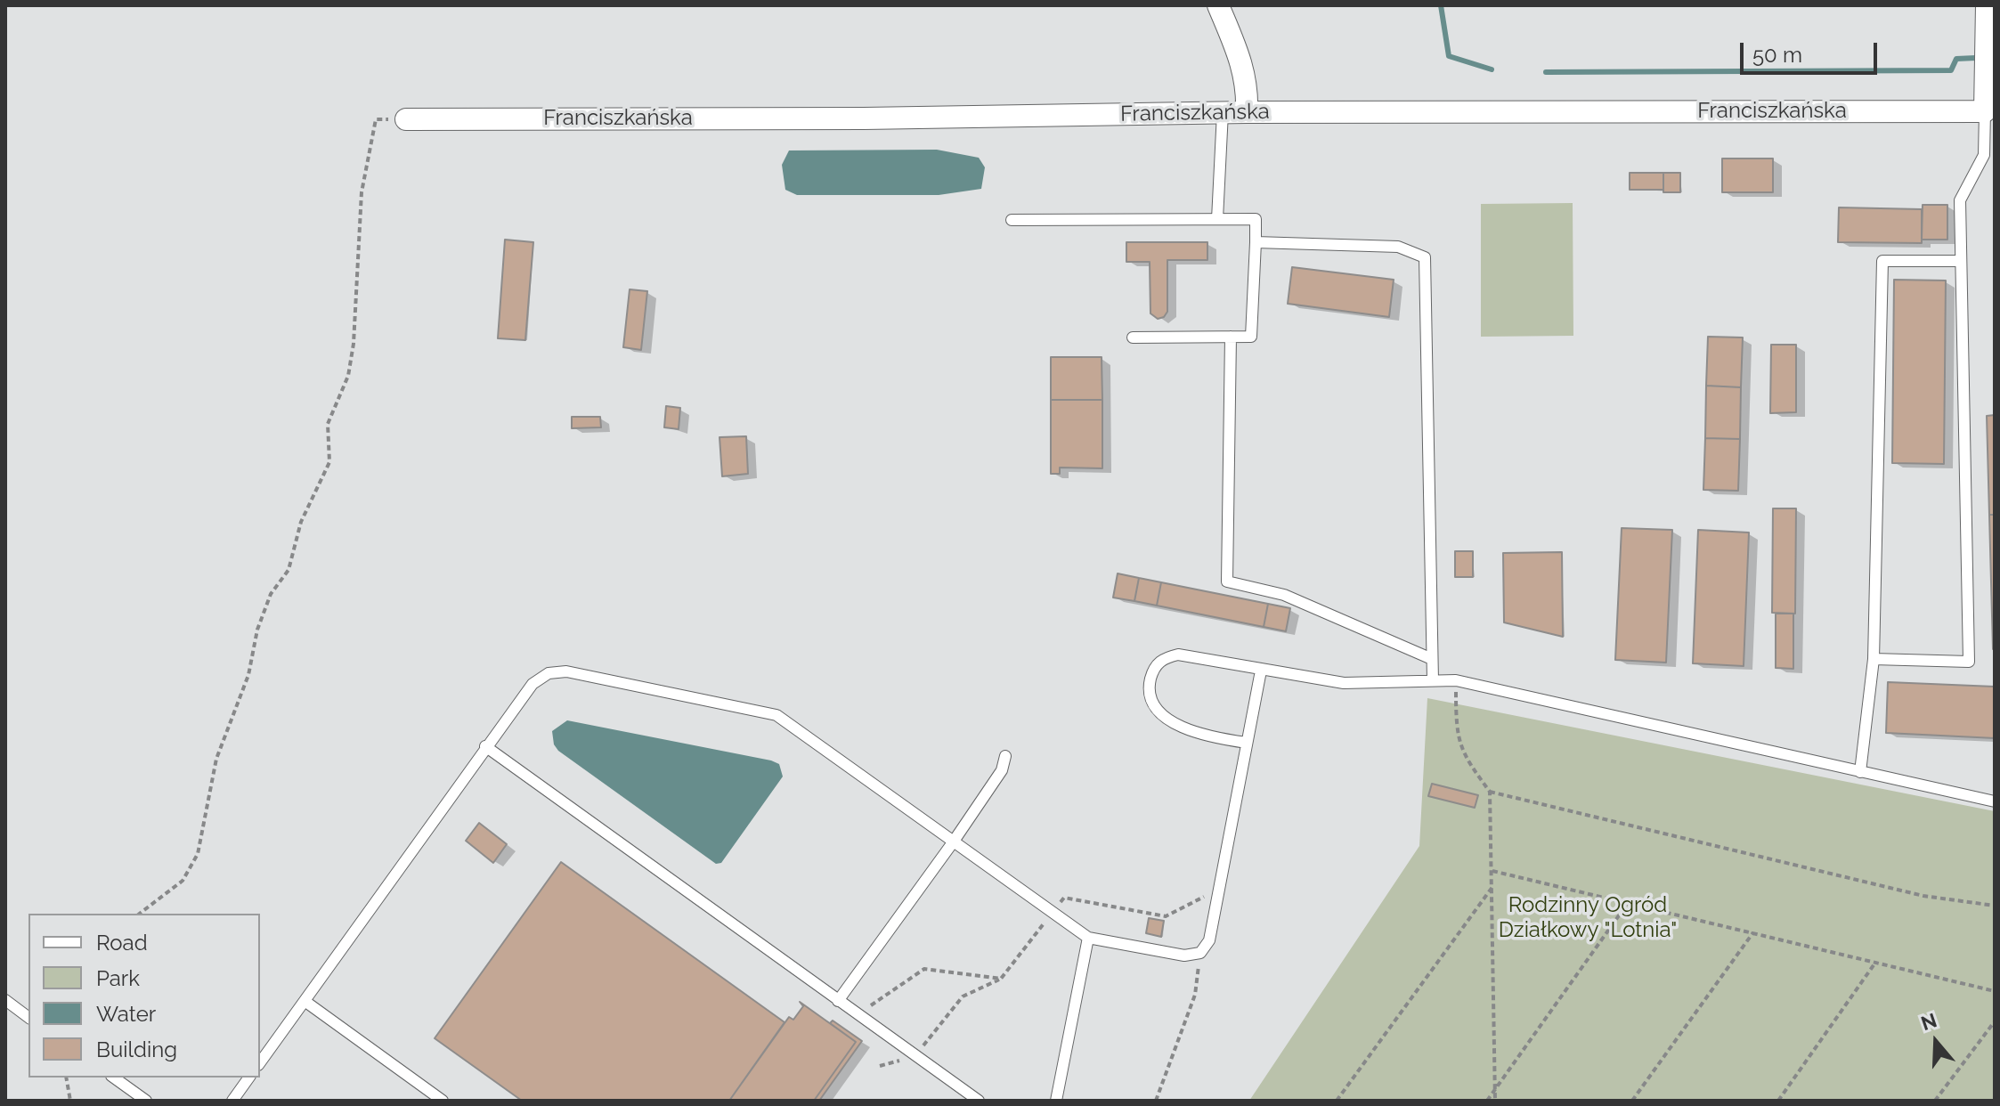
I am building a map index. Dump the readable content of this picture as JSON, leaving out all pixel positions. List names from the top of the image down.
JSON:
{
  "streets": {
    "street": ["Franciszkańska"]
  },
  "parks": ["Rodzinny Ogród Działkowy \"Lotnia\""],
  "legend": [
    "Road",
    "Park",
    "Water",
    "Building"
  ],
  "scale_bar": "50 m",
  "north": "top"
}
